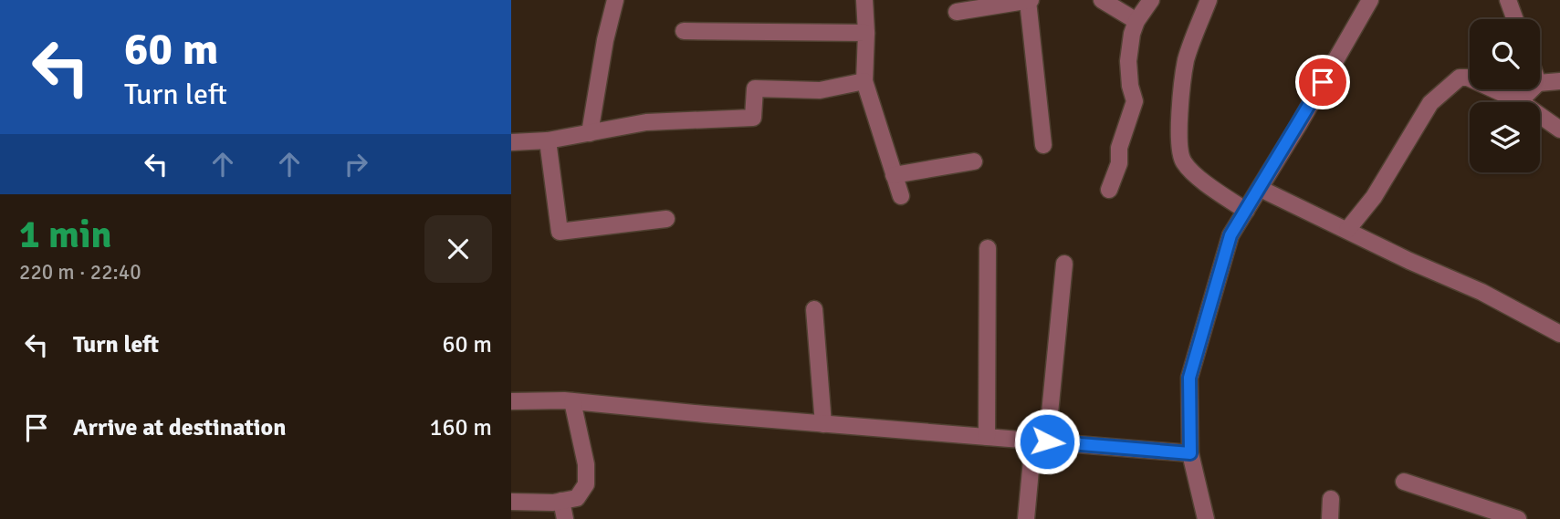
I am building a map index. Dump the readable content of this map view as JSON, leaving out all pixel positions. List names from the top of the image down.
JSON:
{
  "page": {
    "turn": ["60 m", "Turn left"],
    "heading": ["1 min", "220 m · 22:40"],
    "list": [
      {
        "name": "Turn left",
        "value": "60 m"
      },
      {
        "name": "Arrive at destination",
        "value": "160 m"
      }
    ]
  }
}
